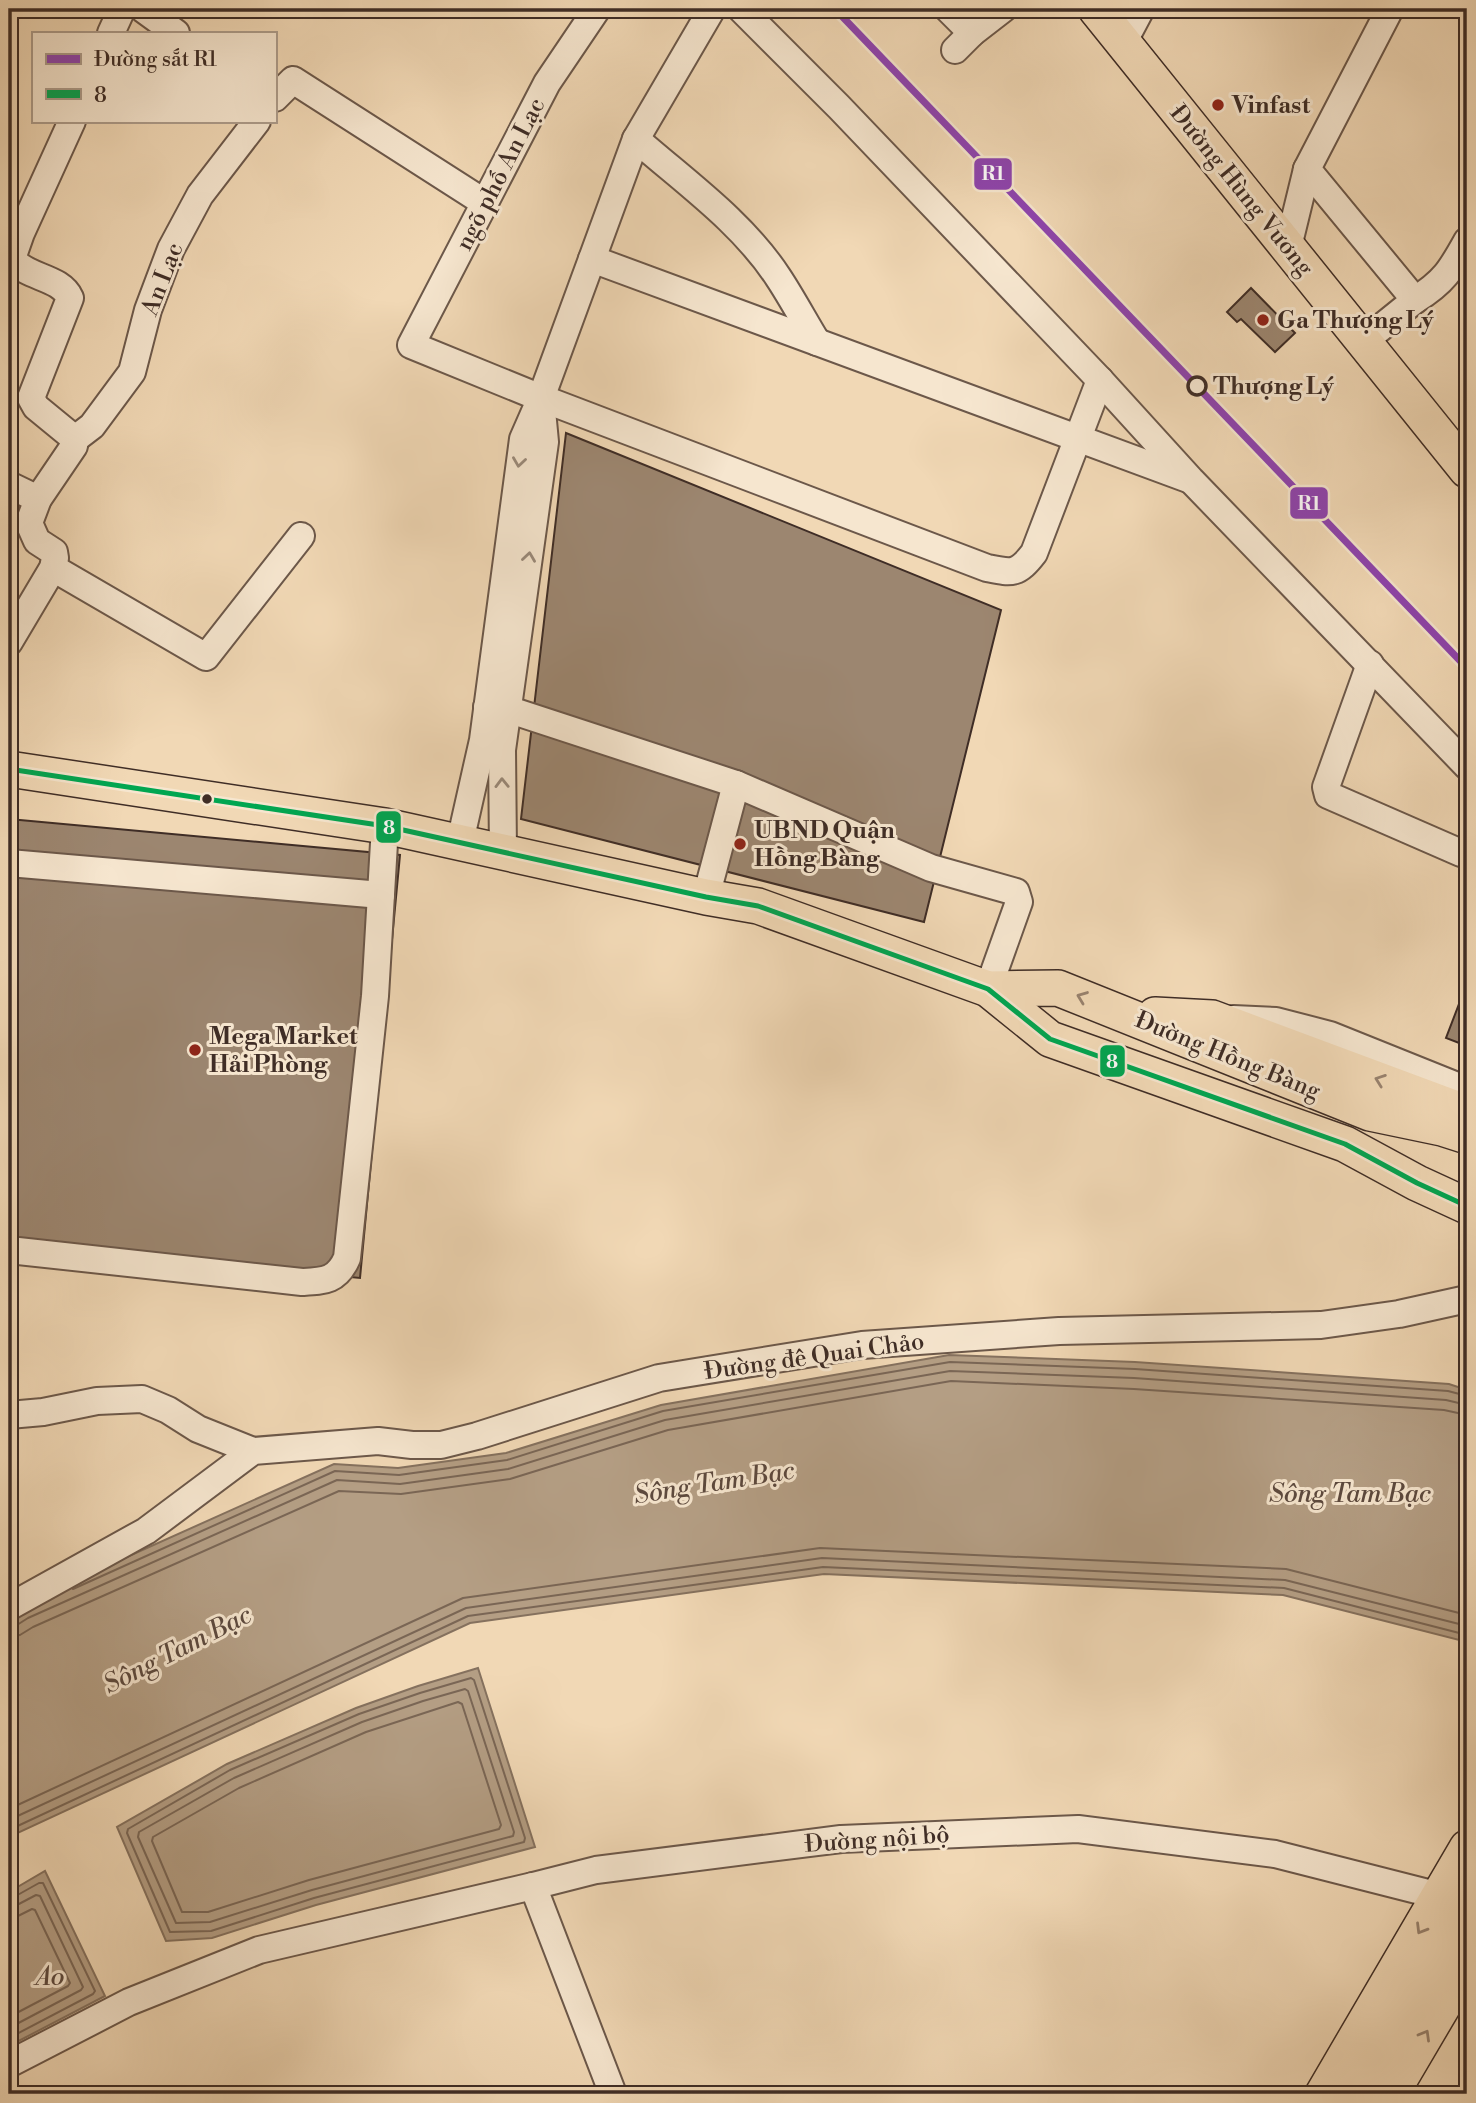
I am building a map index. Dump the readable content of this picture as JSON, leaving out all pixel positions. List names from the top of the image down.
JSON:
{
  "streets": {
    "main road": ["Đường Hùng Vương", "Đường Hồng Bàng"],
    "street": [
      "ngõ phố An Lạc",
      "An Lạc",
      "Đường đê Quai Chảo",
      "Đường nội bộ"
    ]
  },
  "water": ["Sông Tam Bạc", "Ao"],
  "places": [
    "Vinfast",
    "Ga Thượng Lý",
    "Thượng Lý",
    "UBND Quận Hồng Bàng",
    "Mega Market Hải Phòng"
  ],
  "lines": ["rail line R1", "transit line 8"],
  "legend": ["Đường sắt R1", "8"]
}
